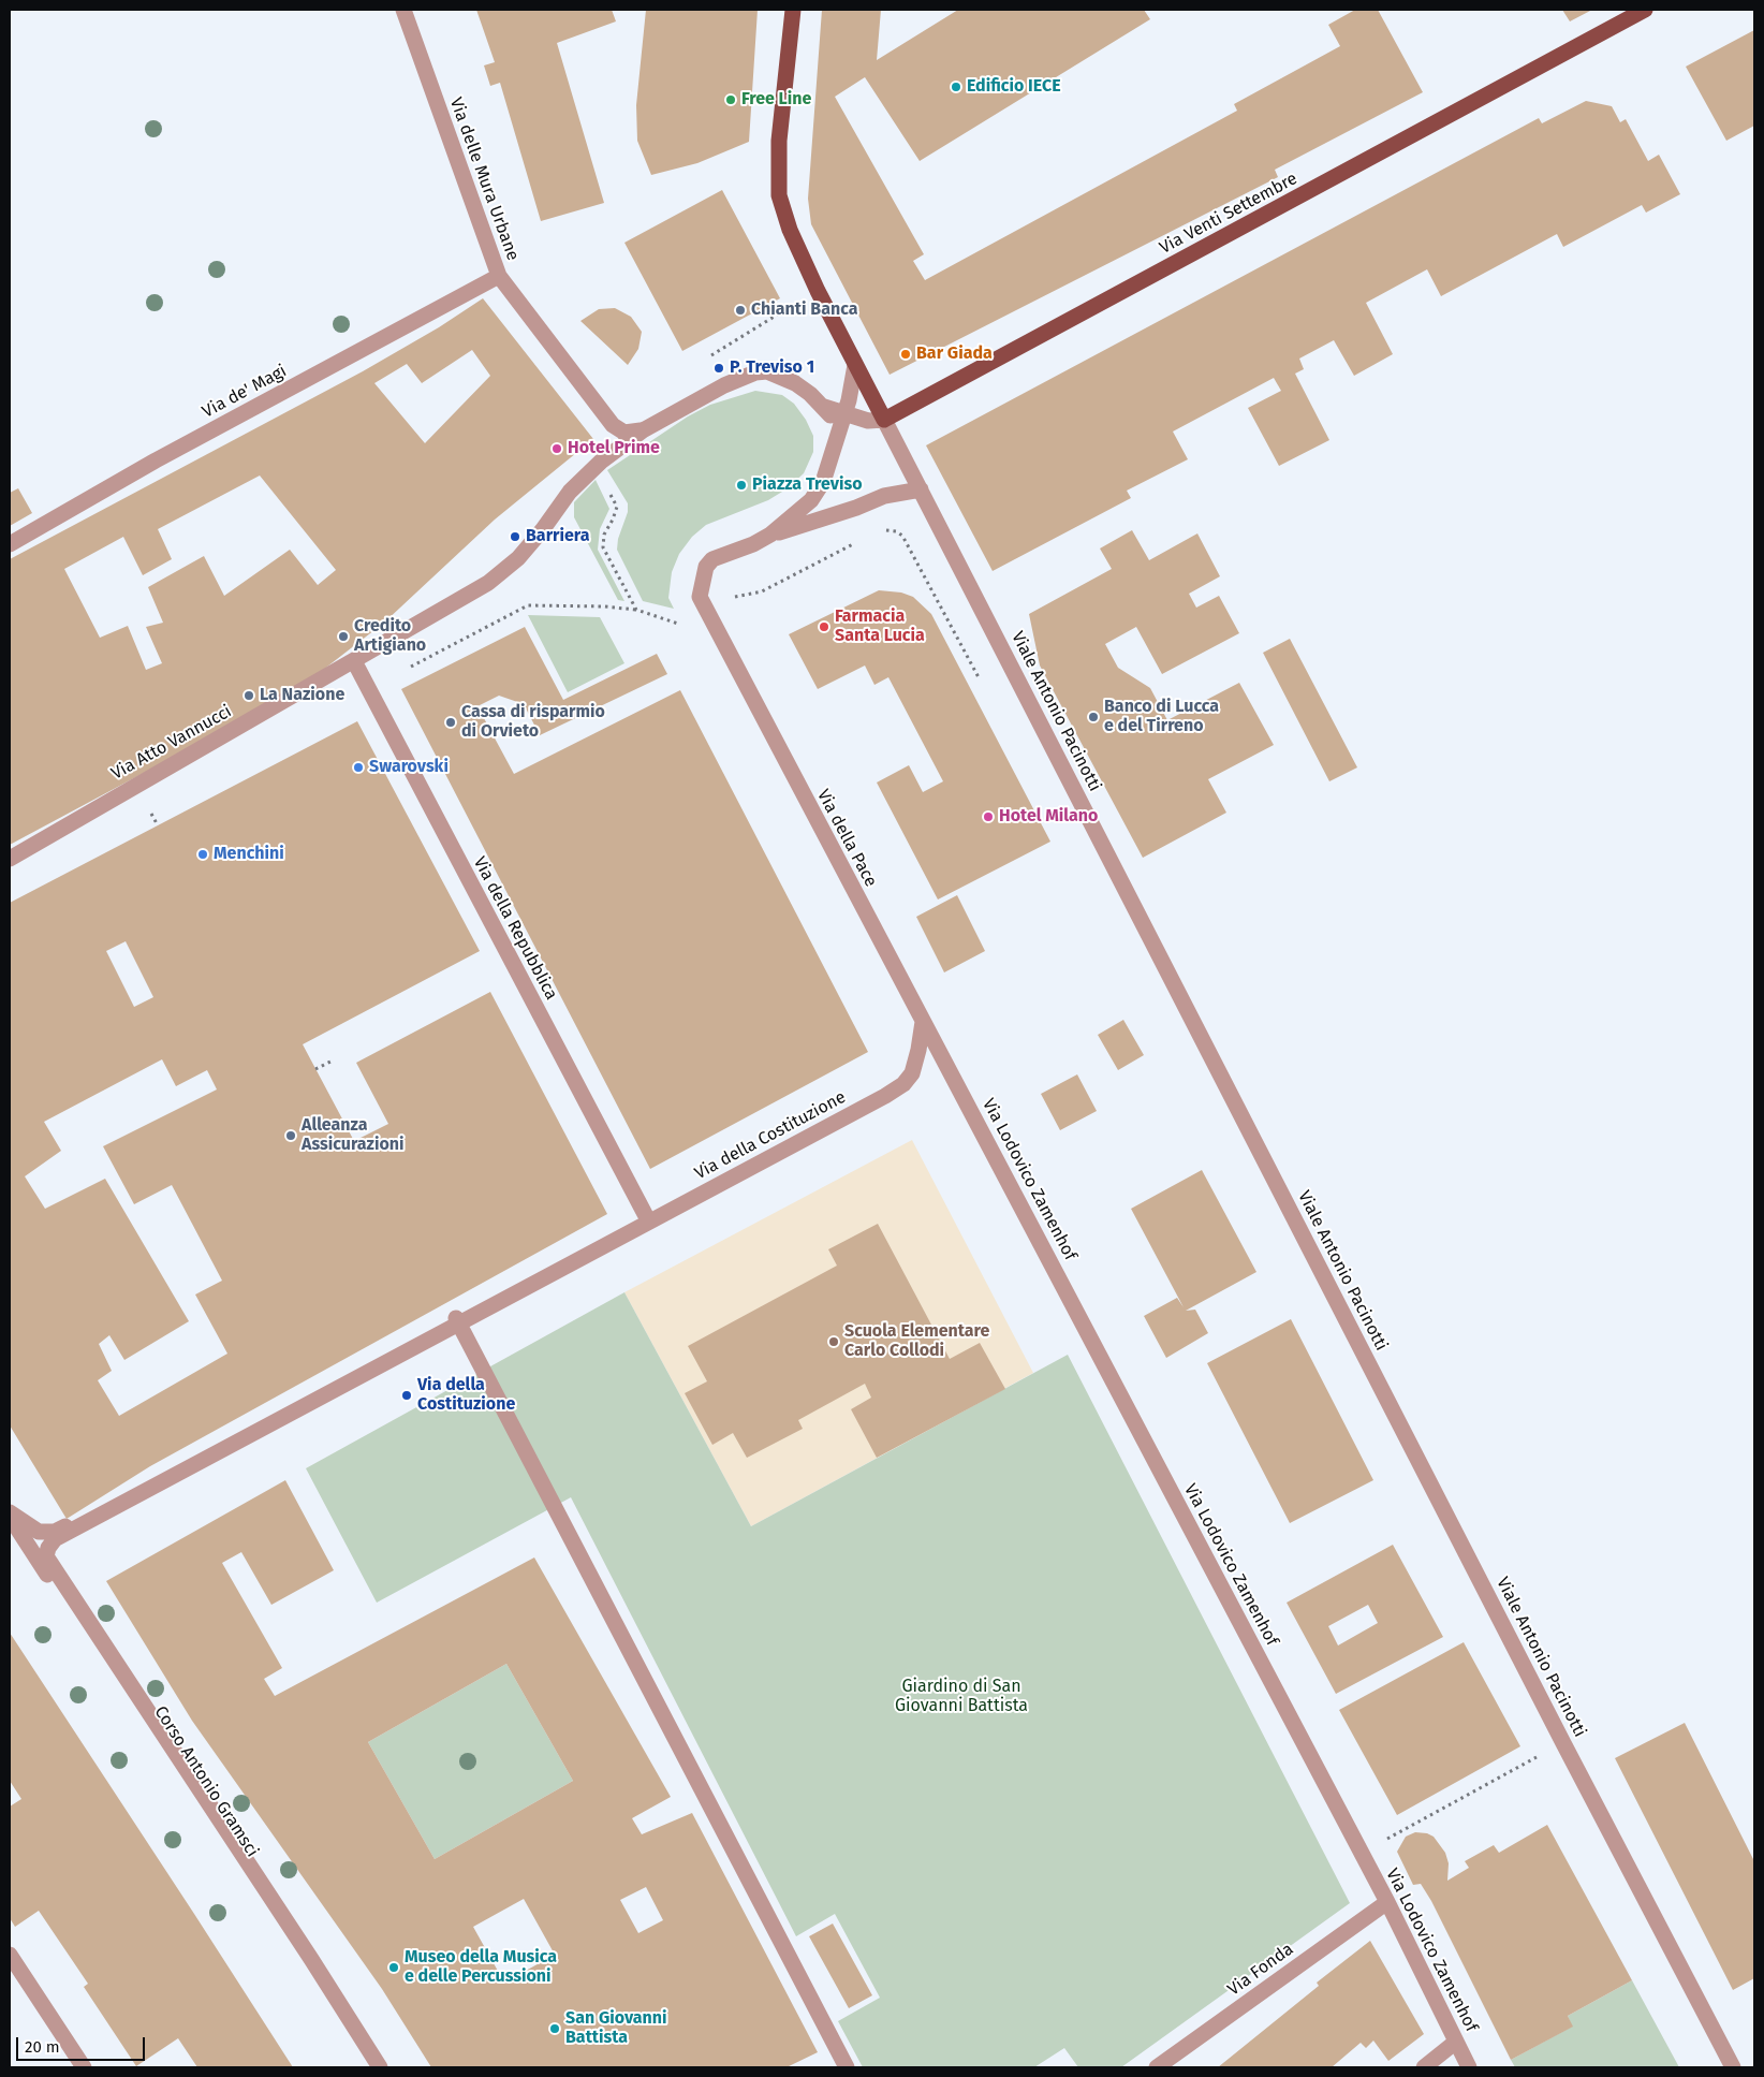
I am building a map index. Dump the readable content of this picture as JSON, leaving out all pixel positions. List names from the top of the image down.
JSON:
{
  "streets": {
    "main road": ["Via Venti Settembre"],
    "street": [
      "Via delle Mura Urbane",
      "Via de' Magi",
      "Viale Antonio Pacinotti",
      "Via Atto Vannucci",
      "Via della Pace",
      "Via della Repubblica",
      "Via della Costituzione",
      "Via Lodovico Zamenhof",
      "Corso Antonio Gramsci",
      "Via Fonda"
    ]
  },
  "crossings": [
    ["Via delle Mura Urbane", "Via de' Magi"],
    ["Via Atto Vannucci", "Via della Repubblica"],
    ["Via della Pace", "Via della Costituzione"],
    ["Via della Pace", "Via Lodovico Zamenhof"],
    ["Via della Repubblica", "Via della Costituzione"],
    ["Via della Costituzione", "Corso Antonio Gramsci"],
    ["Via Lodovico Zamenhof", "Via Fonda"]
  ],
  "parks": ["Giardino di San Giovanni Battista"],
  "places": [
    "Edificio IECE",
    "Free Line",
    "Chianti Banca",
    "Bar Giada",
    "P. Treviso 1",
    "Hotel Prime",
    "Piazza Treviso",
    "Barriera",
    "Farmacia Santa Lucia",
    "Credito Artigiano",
    "La Nazione",
    "Banco di Lucca e del Tirreno",
    "Cassa di risparmio di Orvieto",
    "Swarovski",
    "Hotel Milano",
    "Menchini",
    "Alleanza Assicurazioni",
    "Scuola Elementare Carlo Collodi",
    "Via della Costituzione",
    "Museo della Musica e delle Percussioni",
    "San Giovanni Battista"
  ],
  "scale_bar": "20 m"
}
